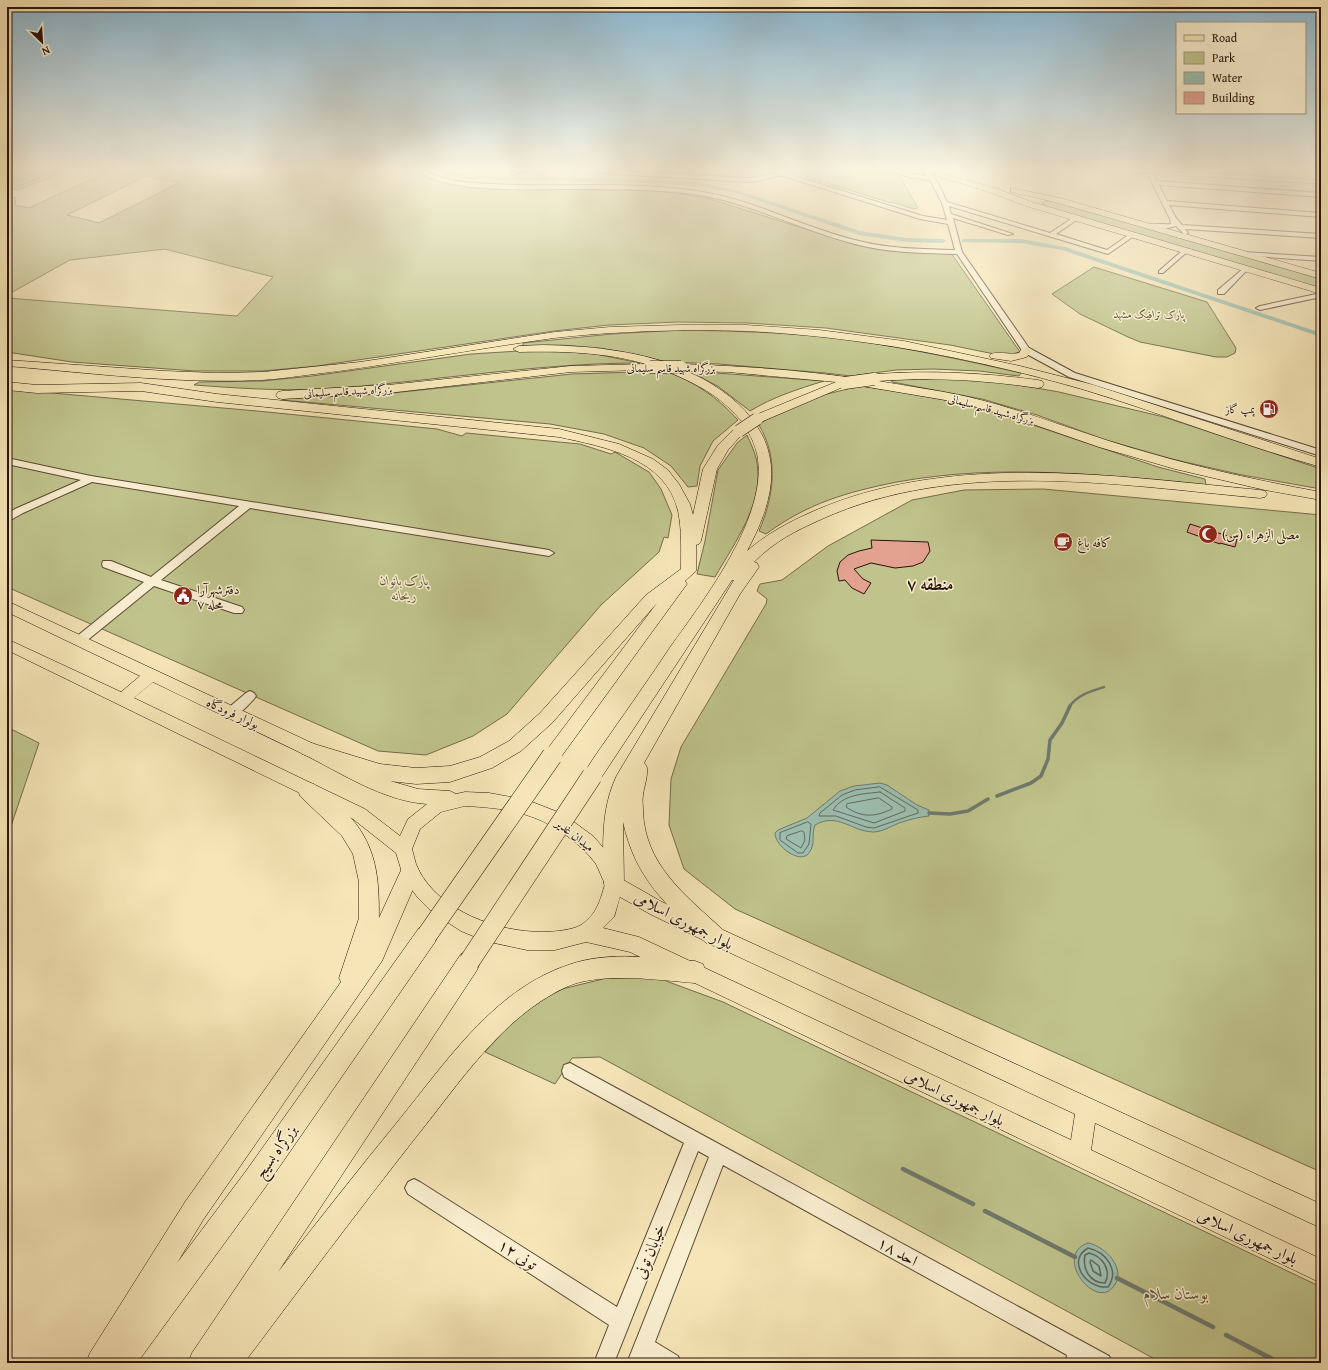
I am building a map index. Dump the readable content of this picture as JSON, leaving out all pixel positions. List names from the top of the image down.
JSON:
{
  "streets": {
    "highway": ["بزرگراه شهید قاسم سلیمانی", "بزرگراه بسیج"],
    "main road": ["بولوار فرودگاه", "میدان غدیر", "بلوار جمهوری اسلامی"],
    "street": ["خیابان تونی", "احد ۱۸", "تونی ۱۲"]
  },
  "crossings": [
    ["بولوار فرودگاه", "میدان غدیر"],
    ["میدان غدیر", "بلوار جمهوری اسلامی"],
    ["خیابان تونی", "احد ۱۸"],
    ["خیابان تونی", "تونی ۱۲"]
  ],
  "districts": ["منطقه ۷"],
  "parks": ["پارک ترافیک مشهد", "پارک بانوان ریحانه", "بوستان سلام"],
  "places": {
    "fuel station": ["پمپ گاز"],
    "mosque": ["مصلی الزهراء (س)"],
    "cafe": ["کافه باغ"],
    "public building": ["دفترشهرآرا محله ۷"]
  },
  "legend": [
    "Road",
    "Park",
    "Water",
    "Building"
  ],
  "north": "bottom right"
}
